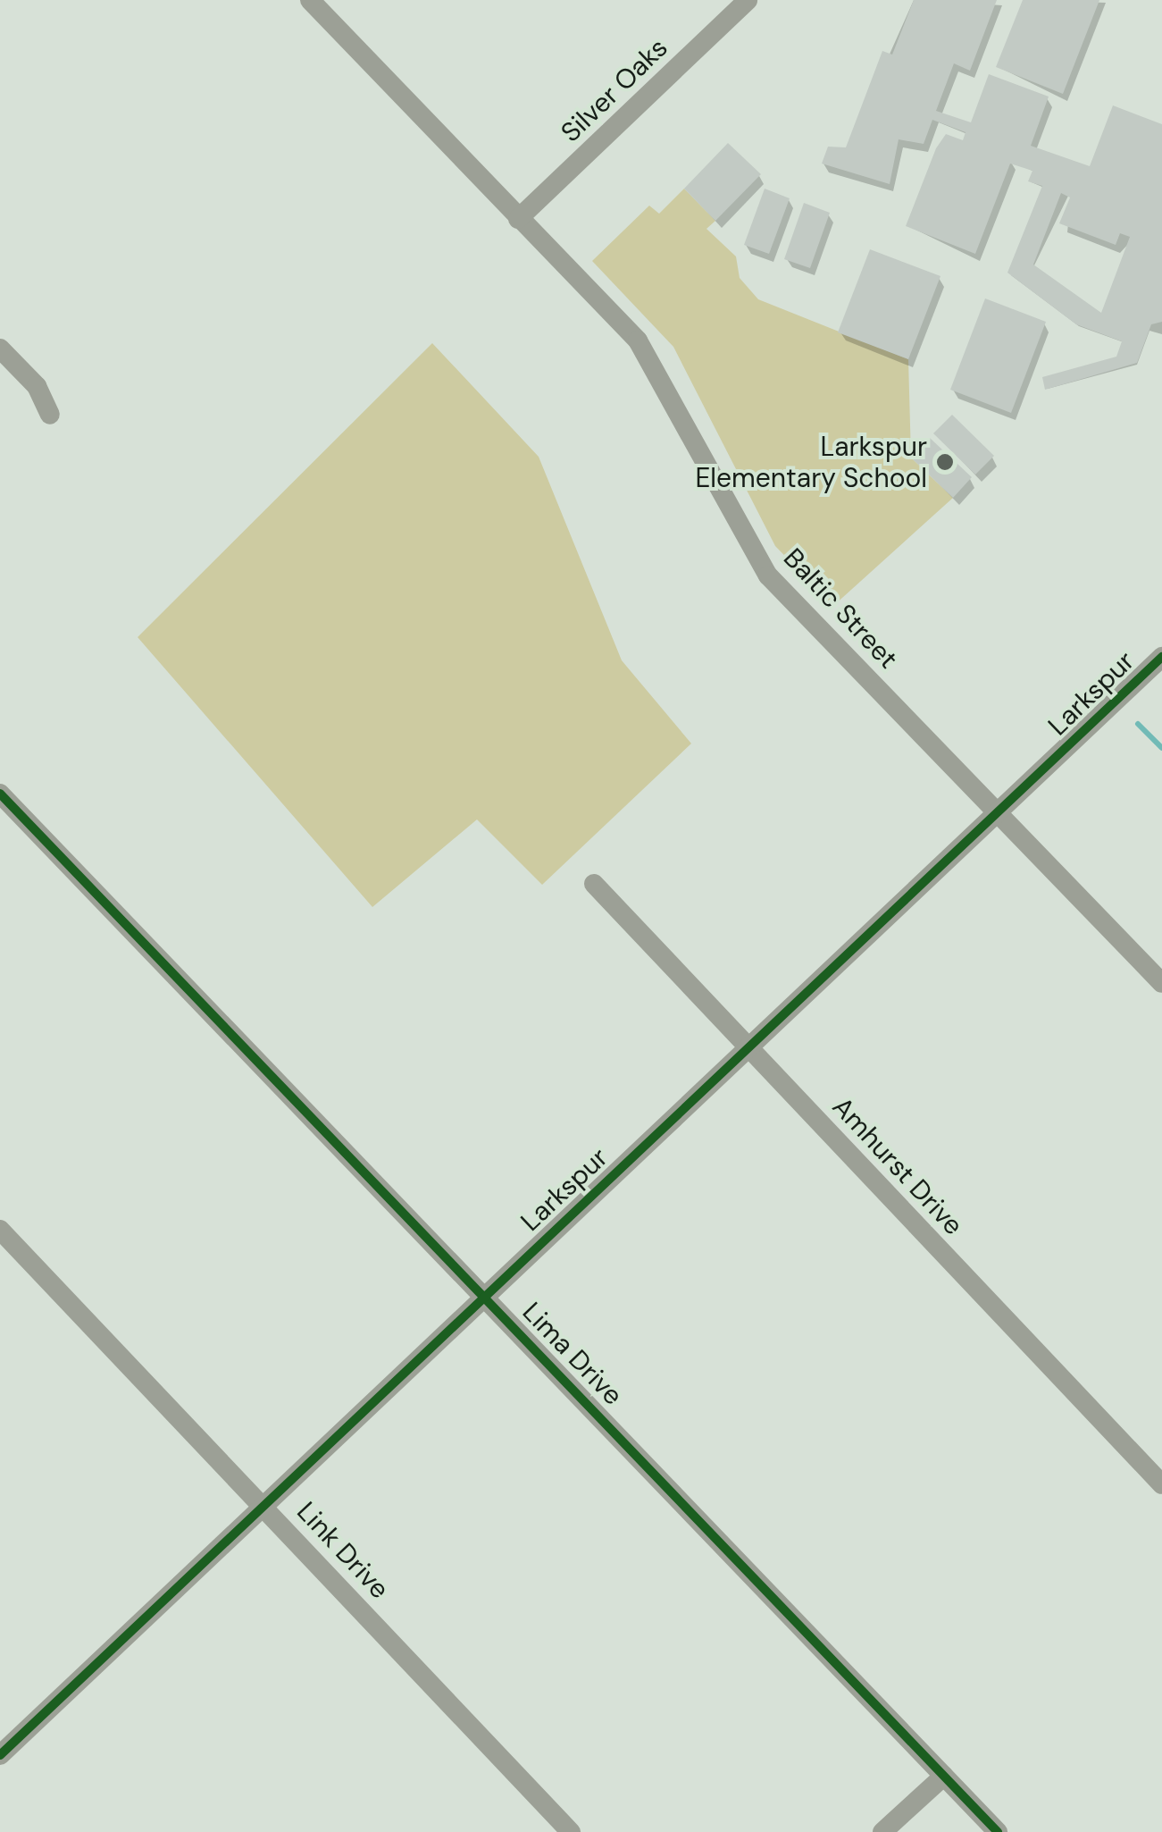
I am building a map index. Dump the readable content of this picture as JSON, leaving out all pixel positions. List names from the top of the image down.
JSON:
{
  "streets": {
    "street": [
      "Silver Oaks",
      "Baltic Street",
      "Larkspur",
      "Amhurst Drive",
      "Lima Drive",
      "Link Drive"
    ]
  },
  "crossings": [
    ["Silver Oaks", "Baltic Street"],
    ["Baltic Street", "Larkspur"],
    ["Larkspur", "Amhurst Drive"],
    ["Larkspur", "Lima Drive"],
    ["Larkspur", "Link Drive"]
  ],
  "places": ["Larkspur Elementary School"]
}
